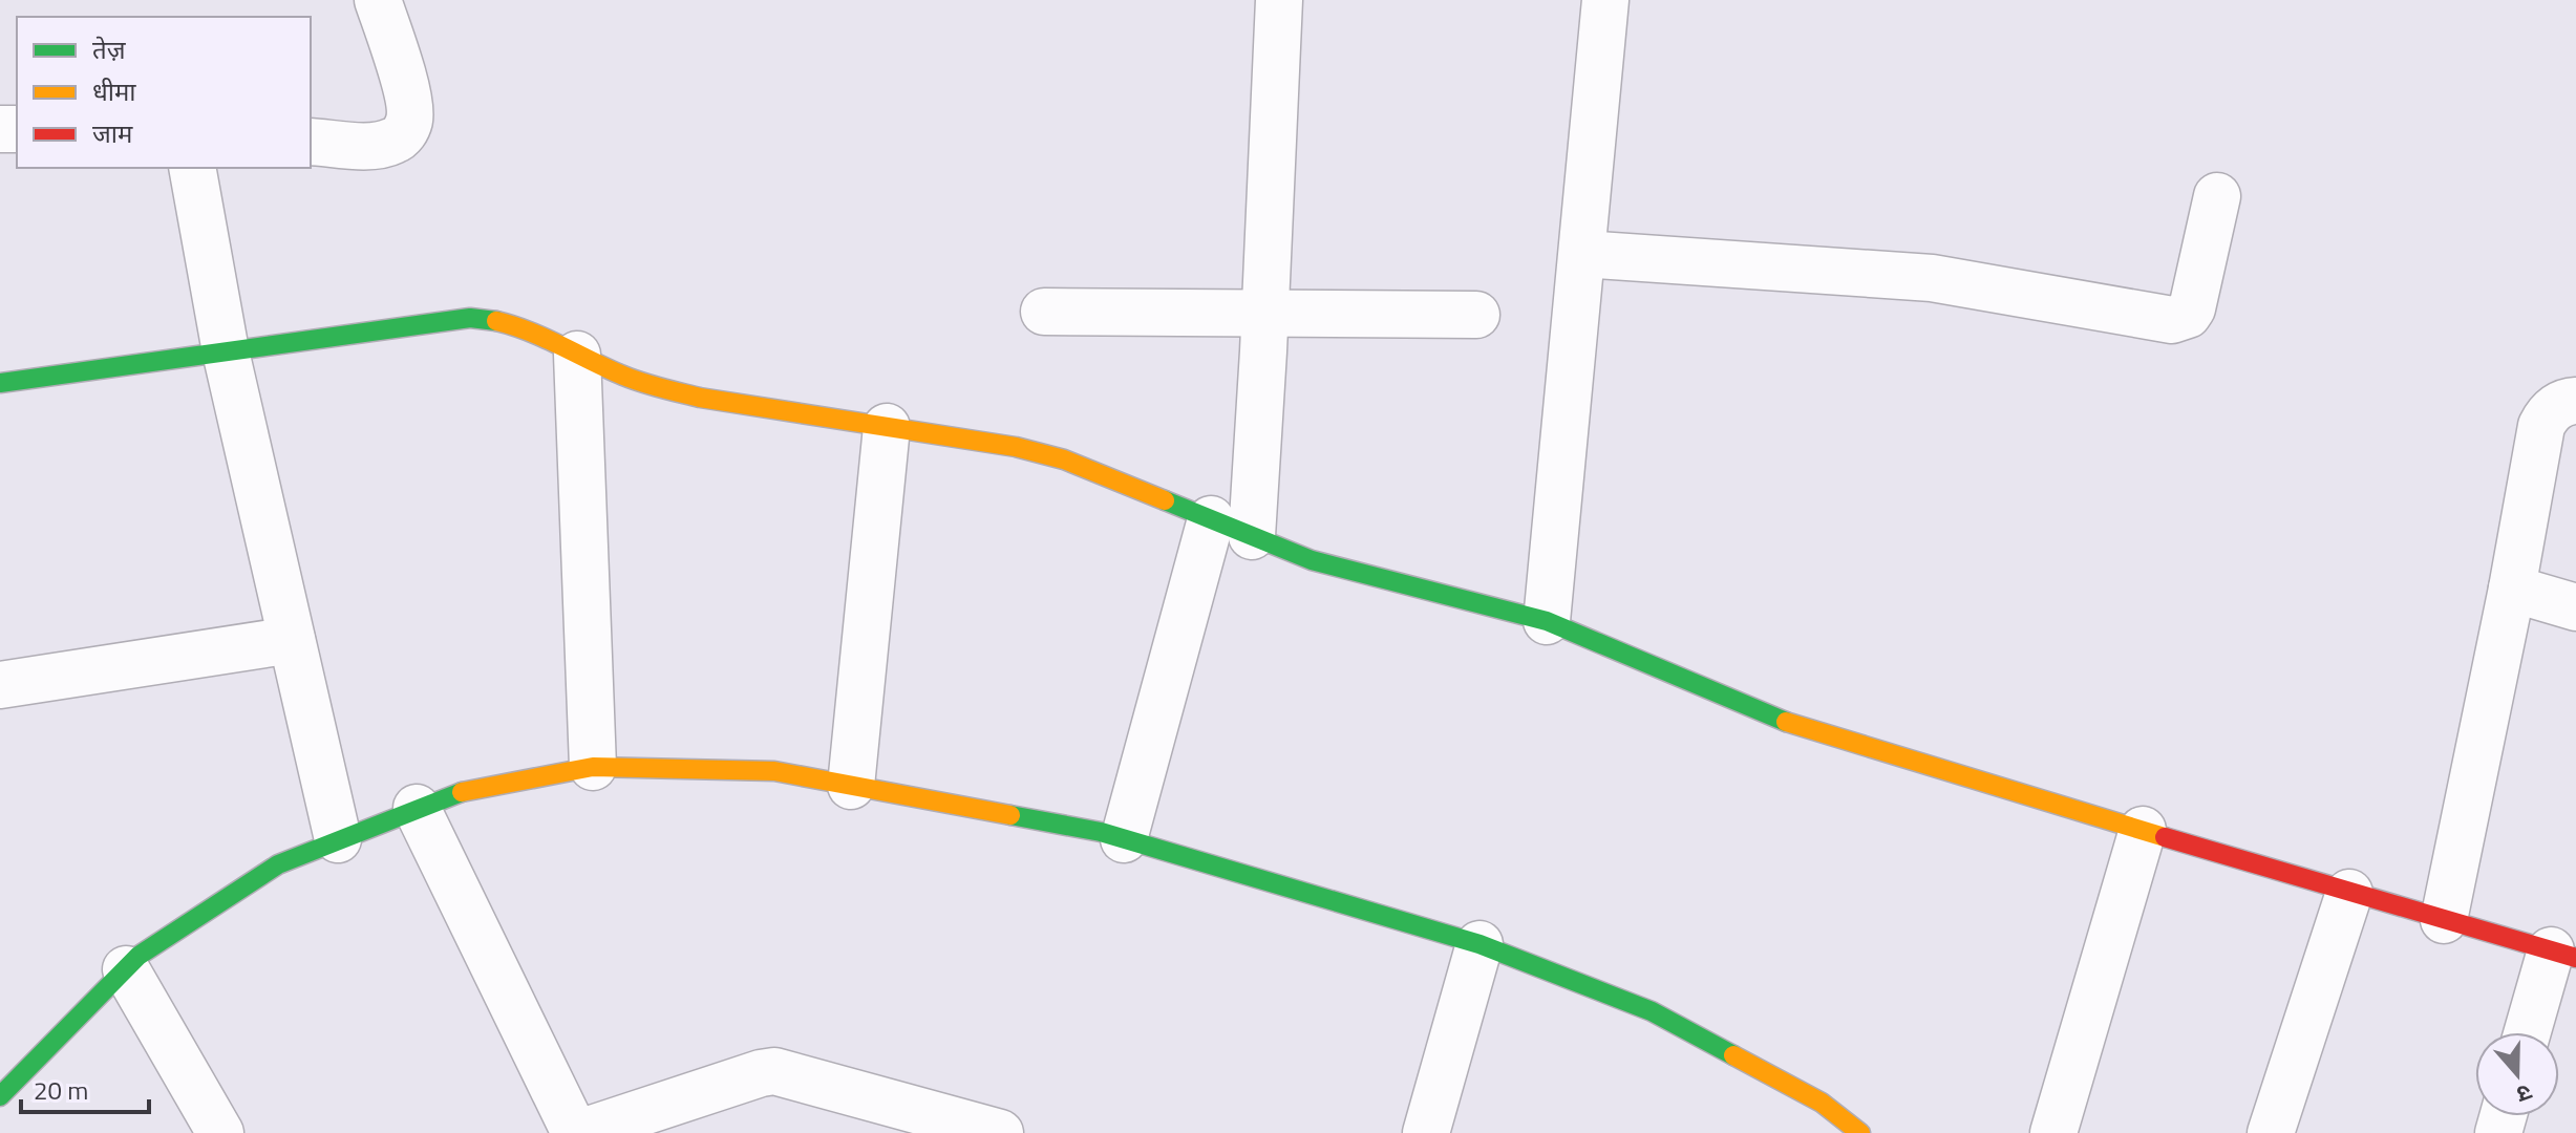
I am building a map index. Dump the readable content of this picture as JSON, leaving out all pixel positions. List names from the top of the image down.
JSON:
{
  "legend": ["तेज़", "धीमा", "जाम"],
  "scale_bar": "20 m",
  "north": "bottom"
}
